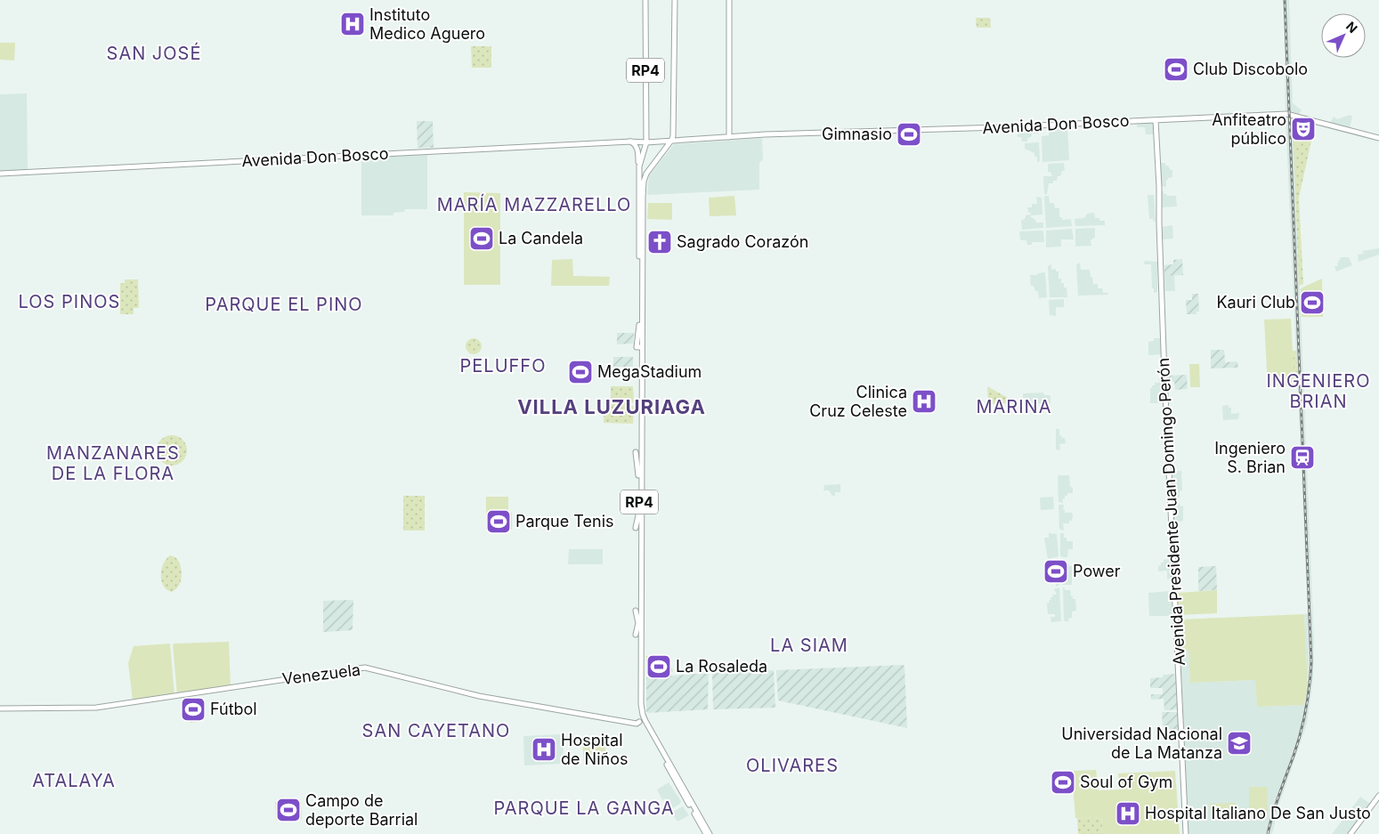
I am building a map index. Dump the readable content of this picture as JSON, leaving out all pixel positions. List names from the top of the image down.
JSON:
{
  "streets": {
    "main road": [
      "RP4",
      "Avenida Don Bosco",
      "Avenida Presidente Juan Domingo Perón",
      "Venezuela"
    ]
  },
  "crossings": [
    ["RP4", "Avenida Don Bosco"],
    ["Avenida Don Bosco", "Avenida Presidente Juan Domingo Perón"]
  ],
  "districts": [
    "SAN JOSÉ",
    "MARÍA MAZZARELLO",
    "LOS PINOS",
    "PARQUE EL PINO",
    "PELUFFO",
    "INGENIERO BRIAN",
    "VILLA LUZURIAGA",
    "MARINA",
    "MANZANARES DE LA FLORA",
    "LA SIAM",
    "SAN CAYETANO",
    "OLIVARES",
    "ATALAYA",
    "PARQUE LA GANGA"
  ],
  "places": {
    "hospital": [
      "Instituto Medico Aguero",
      "Clinica Cruz Celeste",
      "Hospital de Niños",
      "Hospital Italiano De San Justo"
    ],
    "sports": [
      "Club Discobolo",
      "Gimnasio",
      "La Candela",
      "Kauri Club",
      "MegaStadium",
      "Parque Tenis",
      "Power",
      "La Rosaleda",
      "Fútbol",
      "Soul of Gym",
      "Campo de deporte Barrial"
    ],
    "theatre": ["Anfiteatro público"],
    "church": ["Sagrado Corazón"],
    "station": ["Ingeniero S. Brian"],
    "school or university": ["Universidad Nacional de La Matanza"]
  },
  "north": "top right"
}
